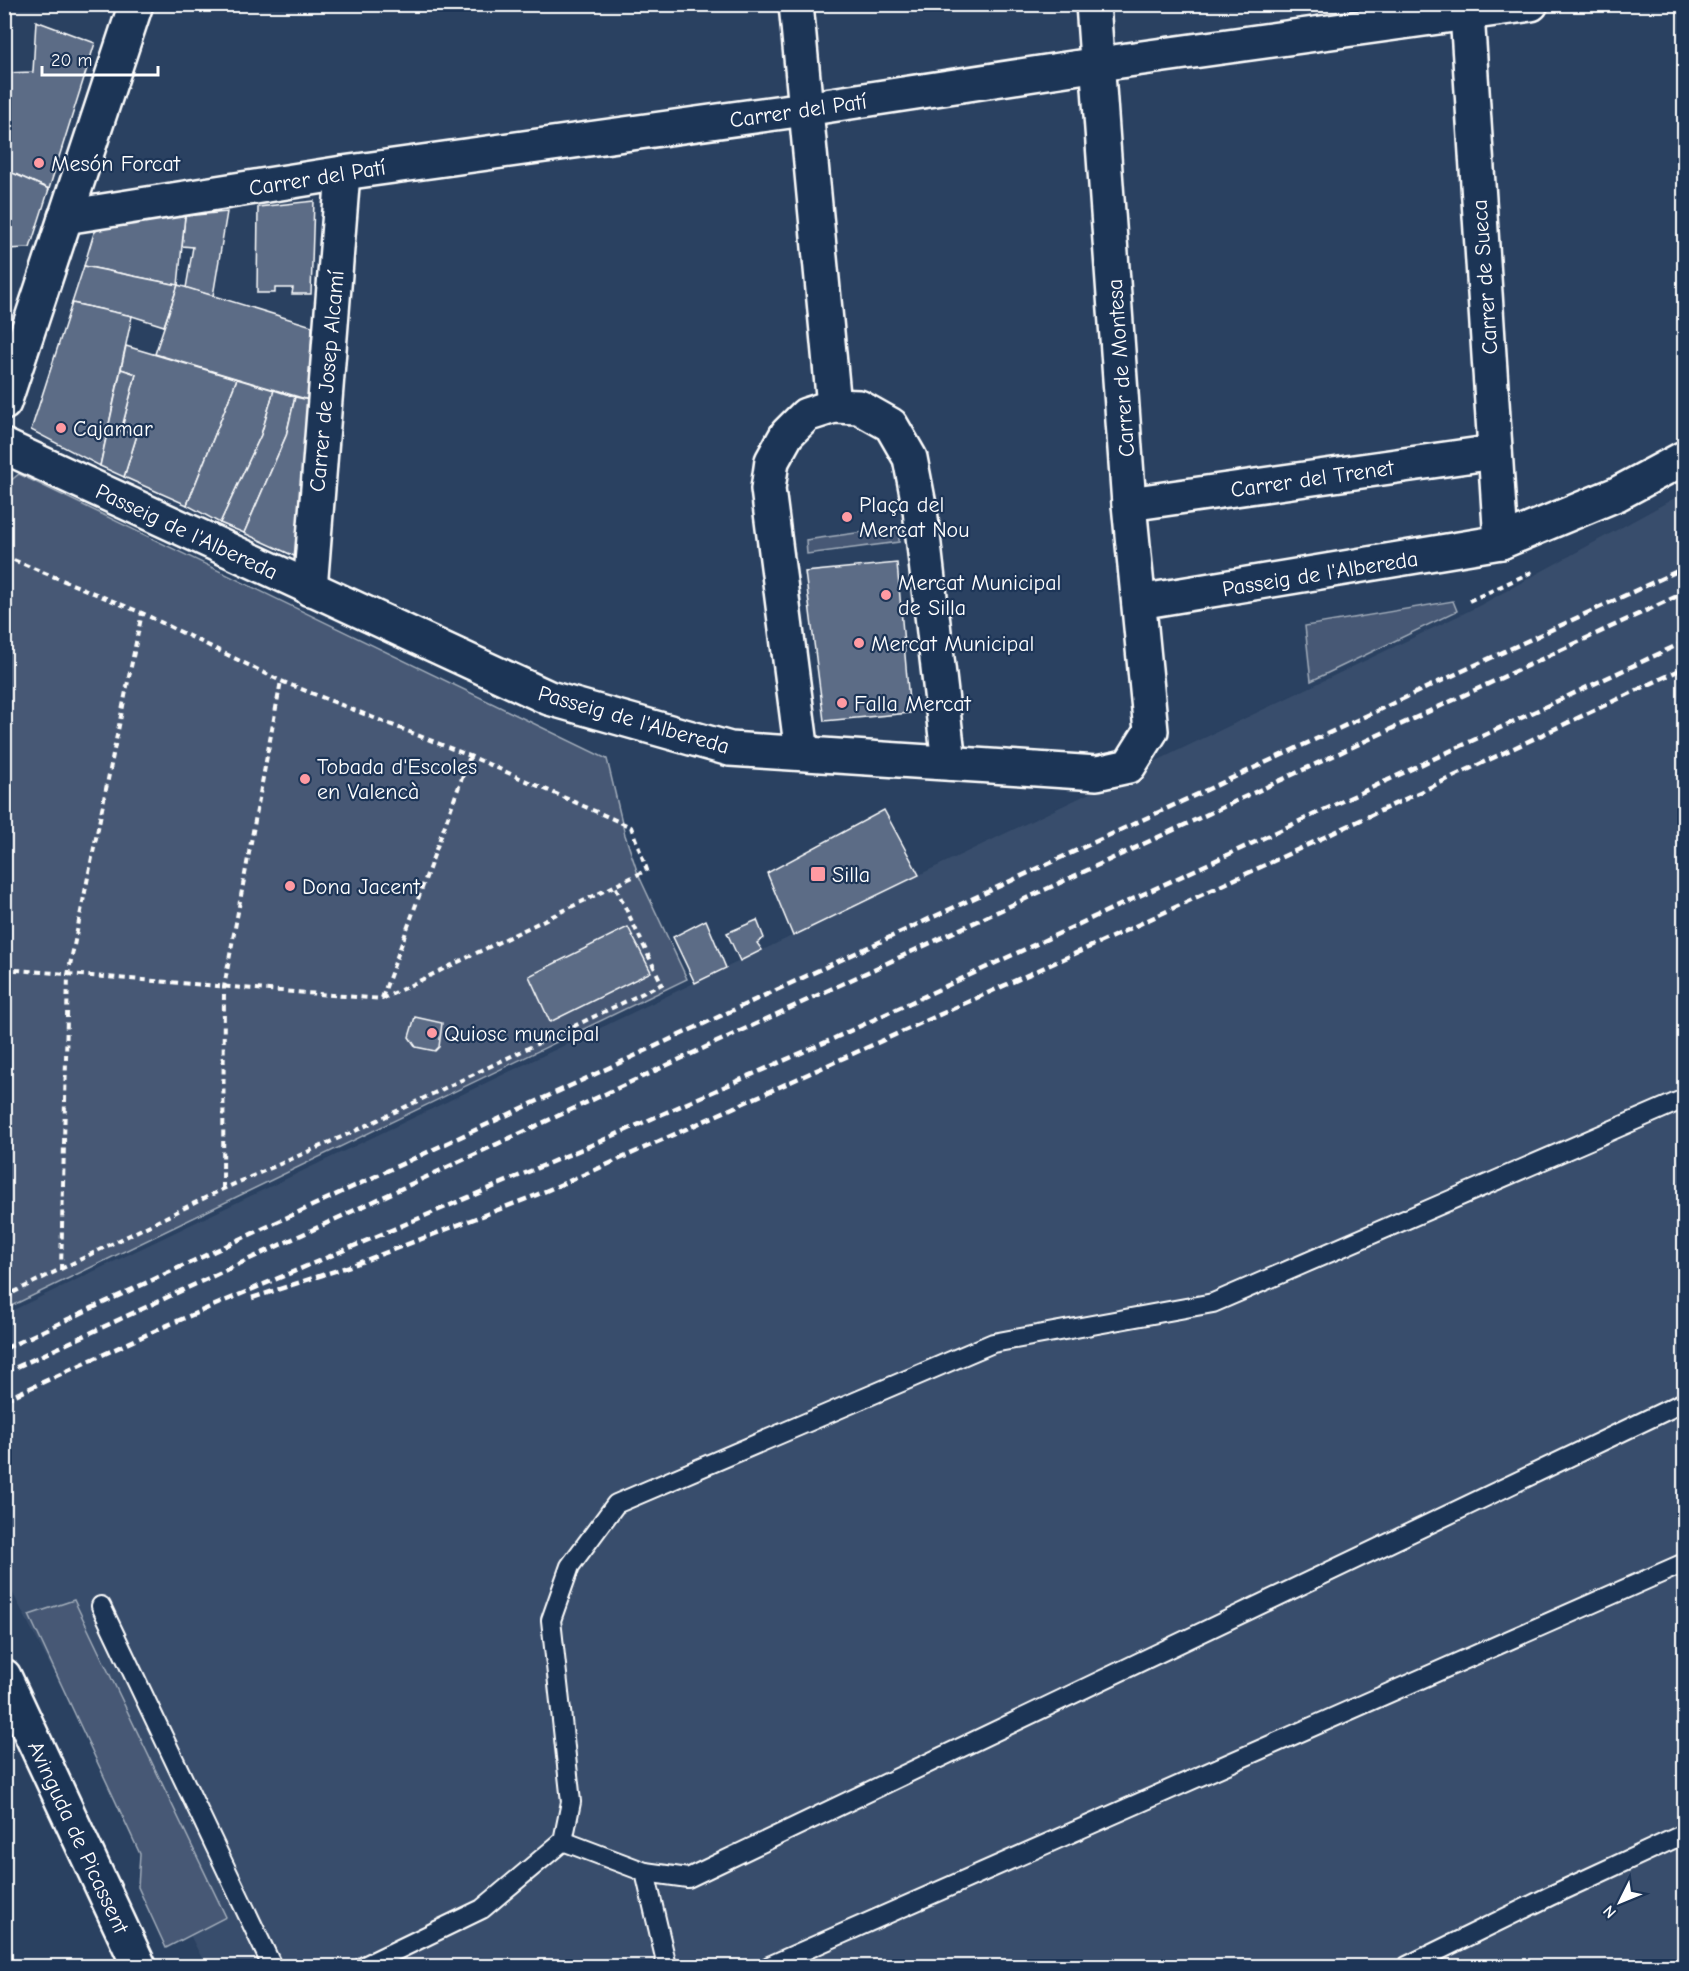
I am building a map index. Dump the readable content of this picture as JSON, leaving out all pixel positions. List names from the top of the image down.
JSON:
{
  "streets": {
    "street": [
      "Carrer del Patí",
      "Carrer de Sueca",
      "Carrer de Montesa",
      "Carrer de Josep Alcamí",
      "Carrer del Trenet",
      "Passeig de l'Albereda",
      "Avinguda de Picassent"
    ]
  },
  "crossings": [
    ["Carrer del Patí", "Carrer de Sueca"],
    ["Carrer del Patí", "Carrer de Montesa"],
    ["Carrer del Patí", "Carrer de Josep Alcamí"],
    ["Carrer de Sueca", "Carrer del Trenet"],
    ["Carrer de Sueca", "Passeig de l'Albereda"],
    ["Carrer de Montesa", "Carrer del Trenet"],
    ["Carrer de Montesa", "Passeig de l'Albereda"],
    ["Carrer de Josep Alcamí", "Passeig de l'Albereda"]
  ],
  "places": {
    "other": [
      "Mesón Forcat",
      "Cajamar",
      "Plaça del Mercat Nou",
      "Mercat Municipal de Silla",
      "Mercat Municipal",
      "Falla Mercat",
      "Tobada d'Escoles en Valencà",
      "Dona Jacent",
      "Quiosc muncipal"
    ],
    "transit": ["Silla"]
  },
  "scale_bar": "20 m",
  "north": "bottom left"
}
